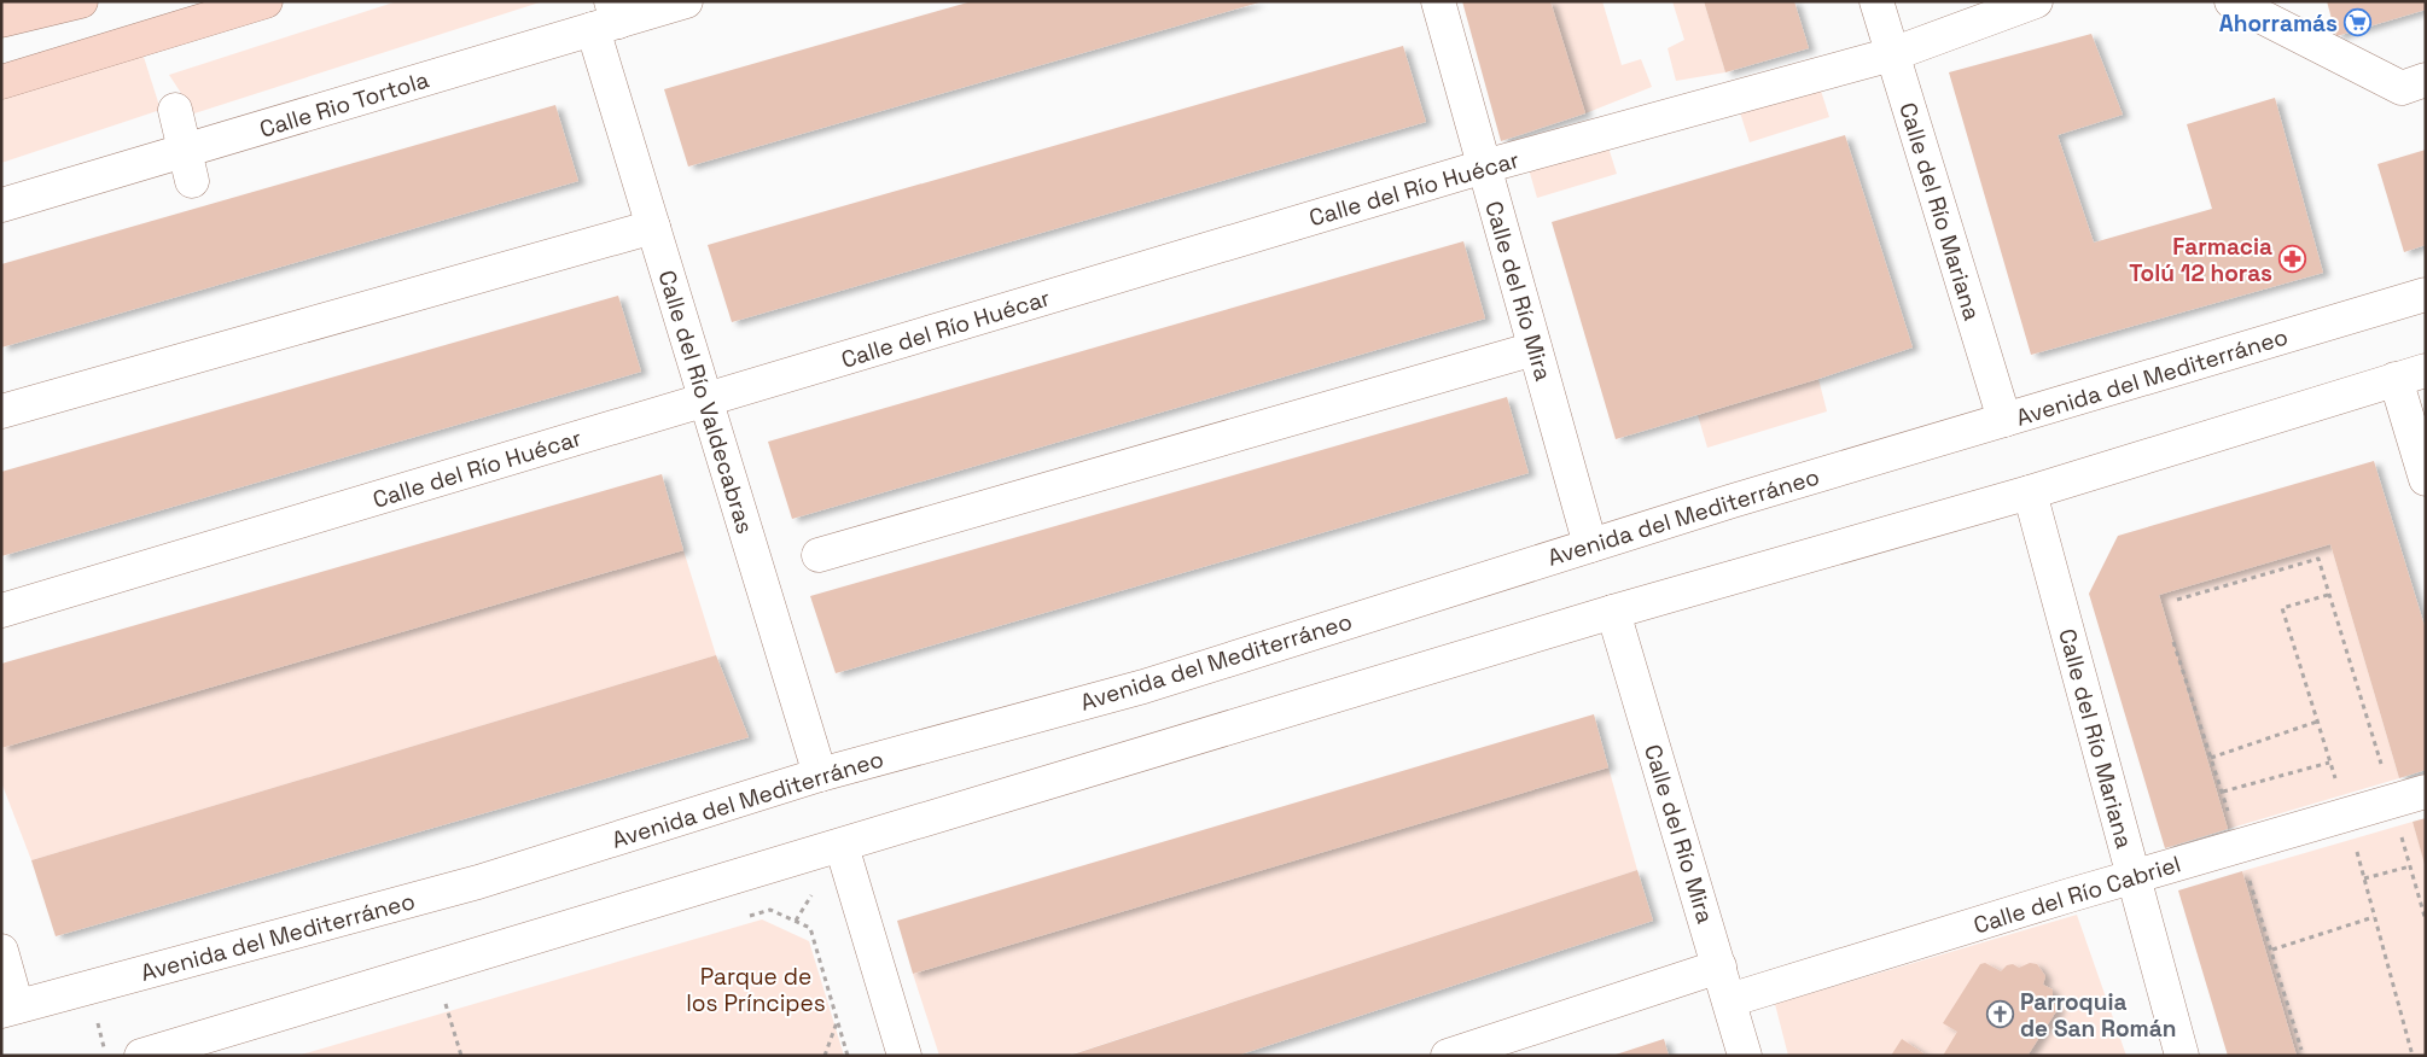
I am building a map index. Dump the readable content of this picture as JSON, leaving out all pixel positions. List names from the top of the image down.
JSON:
{
  "streets": {
    "street": [
      "Calle Rio Tortola",
      "Calle del Río Huécar",
      "Calle del Río Mariana",
      "Calle del Río Mira",
      "Avenida del Mediterráneo",
      "Calle del Río Valdecabras",
      "Calle del Río Cabriel"
    ]
  },
  "crossings": [
    ["Calle Rio Tortola", "Calle del Río Valdecabras"],
    ["Calle del Río Huécar", "Calle del Río Mariana"],
    ["Calle del Río Huécar", "Calle del Río Mira"],
    ["Calle del Río Huécar", "Calle del Río Valdecabras"],
    ["Calle del Río Mariana", "Avenida del Mediterráneo"],
    ["Calle del Río Mariana", "Calle del Río Cabriel"],
    ["Calle del Río Mira", "Avenida del Mediterráneo"],
    ["Calle del Río Mira", "Calle del Río Cabriel"],
    ["Avenida del Mediterráneo", "Calle del Río Valdecabras"]
  ],
  "parks": ["Parque de los Príncipes"],
  "places": {
    "supermarket": ["Ahorramás"],
    "pharmacy": ["Farmacia Tolú 12 horas"],
    "church": ["Parroquia de San Román"]
  }
}
